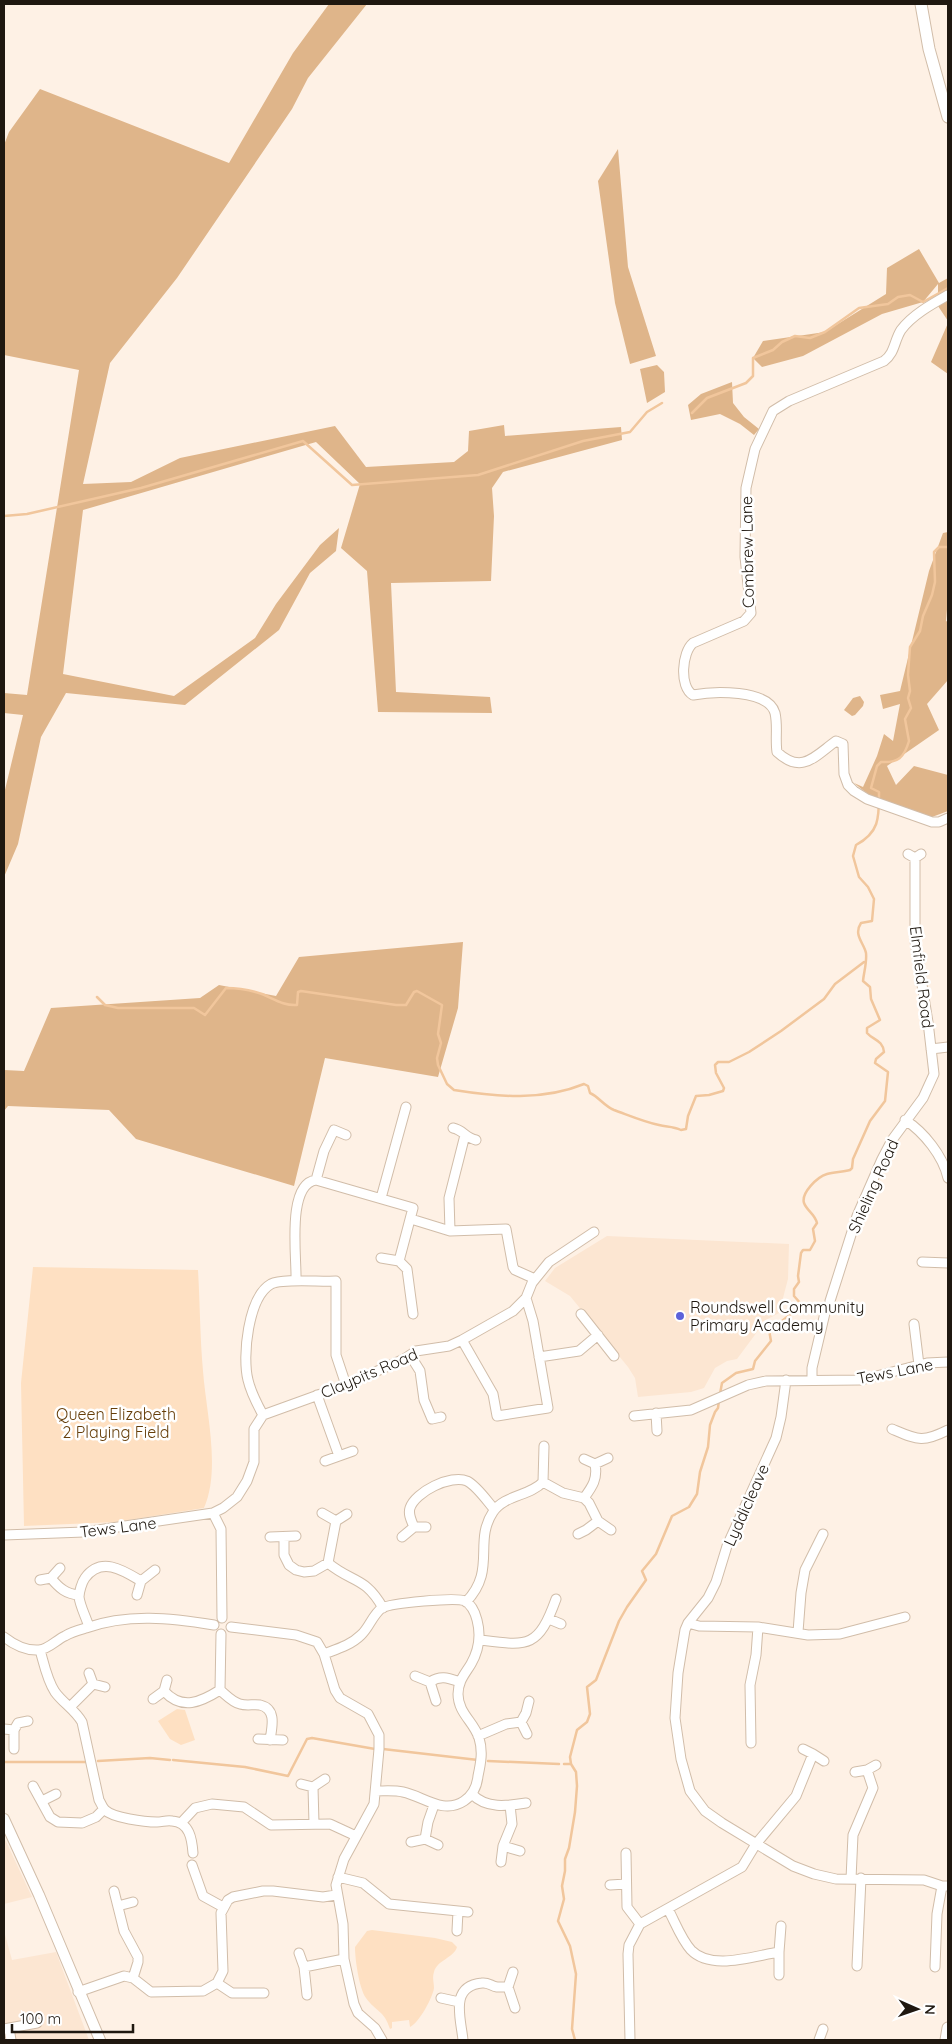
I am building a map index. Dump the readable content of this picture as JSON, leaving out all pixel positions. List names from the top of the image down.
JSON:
{
  "streets": {
    "street": [
      "Combrew Lane",
      "Elmfield Road",
      "Shieling Road",
      "Tews Lane",
      "Claypits Road",
      "Lyddicleave"
    ]
  },
  "crossings": [
    ["Elmfield Road", "Shieling Road"],
    ["Tews Lane", "Claypits Road"],
    ["Tews Lane", "Lyddicleave"]
  ],
  "parks": ["Queen Elizabeth 2 Playing Field"],
  "places": ["Roundswell Community Primary Academy"],
  "scale_bar": "100 m",
  "north": "right"
}
